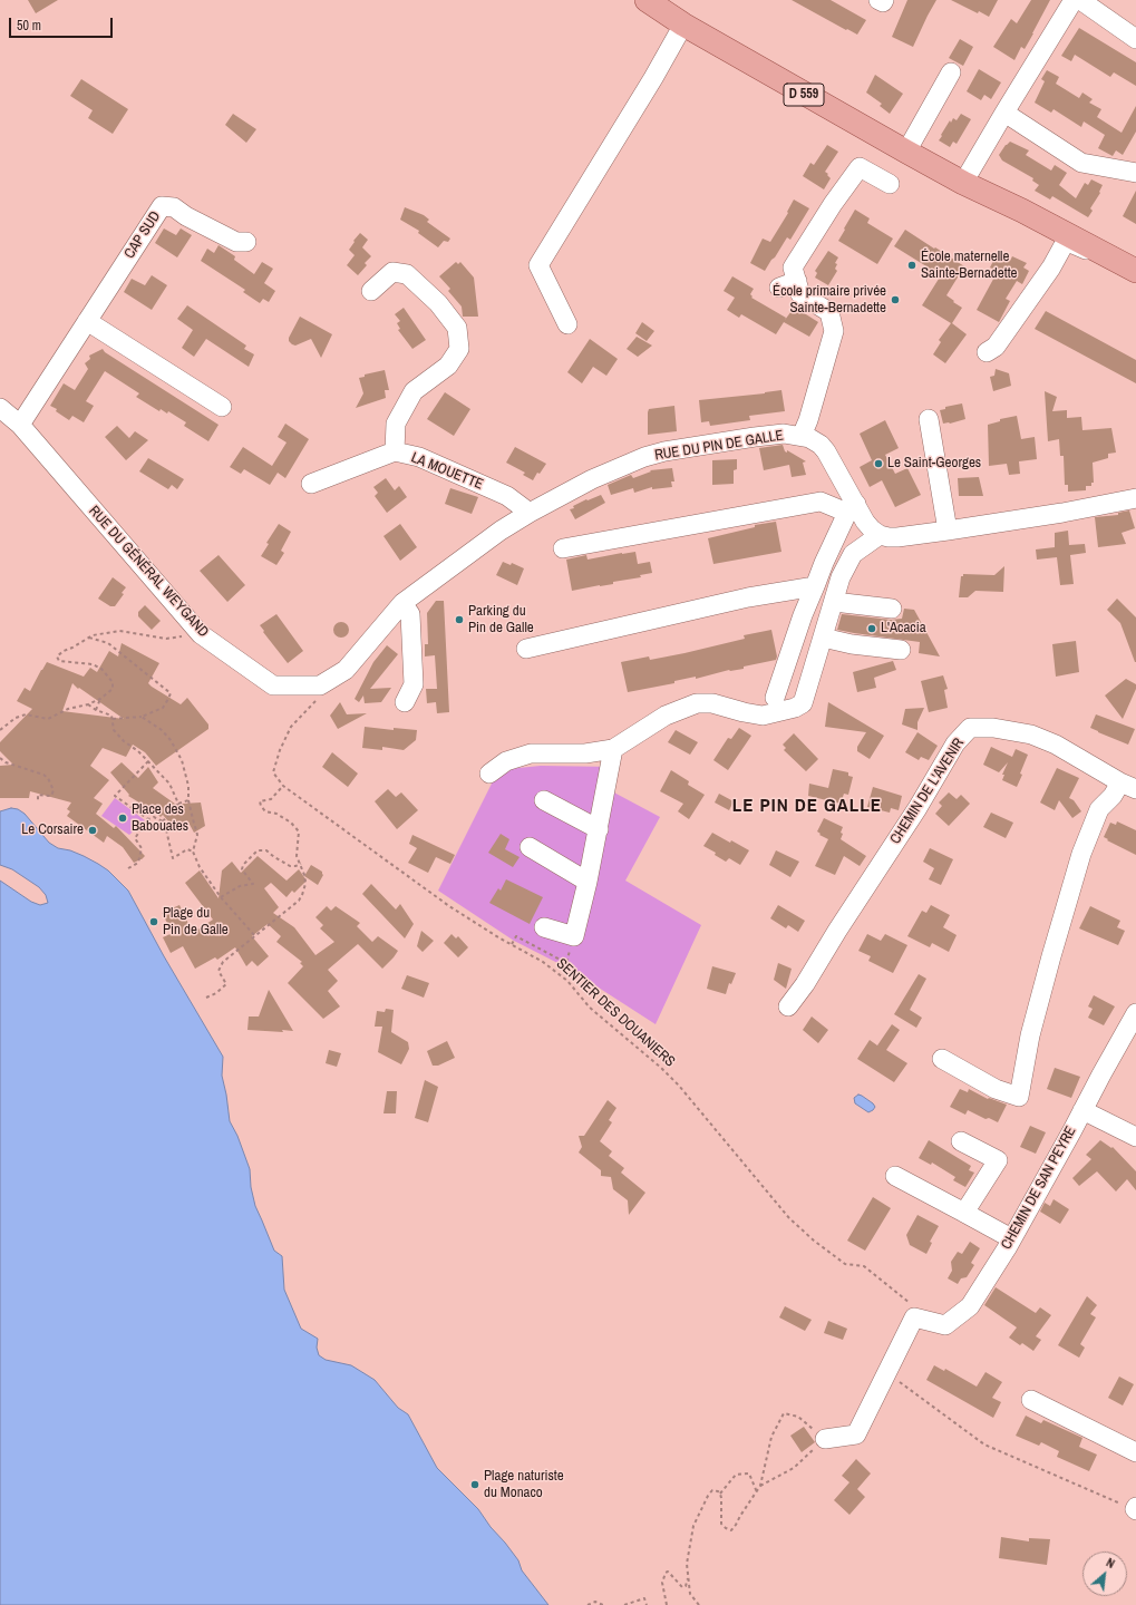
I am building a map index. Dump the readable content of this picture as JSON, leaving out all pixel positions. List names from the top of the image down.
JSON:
{
  "streets": {
    "main road": ["D 559"],
    "street": [
      "CAP SUD",
      "RUE DU PIN DE GALLE",
      "LA MOUETTE",
      "RUE DU GÉNÉRAL WEYGAND",
      "CHEMIN DE L'AVENIR",
      "CHEMIN DE SAN PEYRE"
    ],
    "path": ["SENTIER DES DOUANIERS"]
  },
  "crossings": [
    ["CAP SUD", "RUE DU GÉNÉRAL WEYGAND"],
    ["RUE DU PIN DE GALLE", "LA MOUETTE"],
    ["RUE DU PIN DE GALLE", "RUE DU GÉNÉRAL WEYGAND"],
    ["SENTIER DES DOUANIERS", "CHEMIN DE SAN PEYRE"]
  ],
  "districts": ["LE PIN DE GALLE"],
  "places": [
    "École maternelle Sainte-Bernadette",
    "École primaire privée Sainte-Bernadette",
    "Le Saint-Georges",
    "Parking du Pin de Galle",
    "L'Acacia",
    "Place des Babouates",
    "Le Corsaire",
    "Plage du Pin de Galle",
    "Plage naturiste du Monaco"
  ],
  "scale_bar": "50 m",
  "north": "top right"
}
